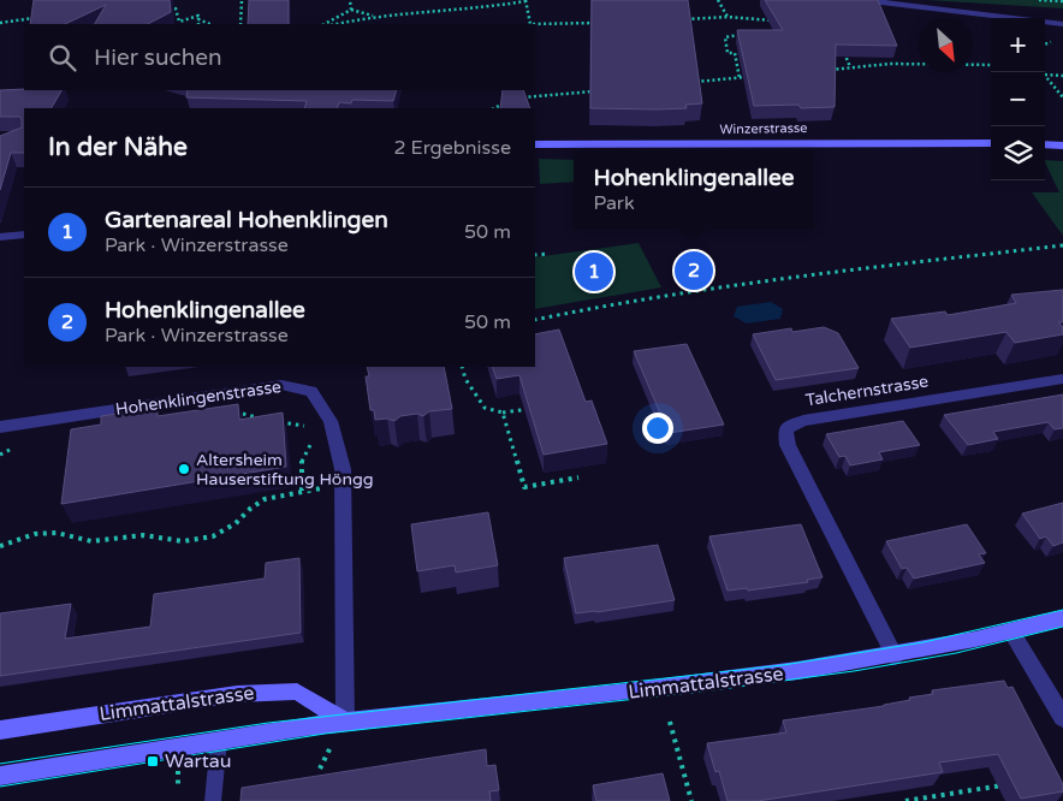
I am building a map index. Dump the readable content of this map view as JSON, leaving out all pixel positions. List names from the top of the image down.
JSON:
{
  "streets": {
    "street": [
      "Winzerstrasse",
      "Talchernstrasse",
      "Hohenklingenstrasse",
      "Limmattalstrasse"
    ]
  },
  "crossings": [
    ["Talchernstrasse", "Limmattalstrasse"],
    ["Hohenklingenstrasse", "Limmattalstrasse"]
  ],
  "places": {
    "other": ["Altersheim Hauserstiftung Höngg"],
    "transit": ["Wartau"]
  },
  "north": "bottom right",
  "page": {
    "map_buttons": ["+", "−"],
    "search": "Hier suchen",
    "heading": ["In der Nähe", "2 Ergebnisse"],
    "popup": ["Hohenklingenallee", "Park"],
    "list": [
      {
        "mark": "1",
        "name": "Gartenareal Hohenklingen",
        "note": "Park · Winzerstrasse",
        "value": "50 m"
      },
      {
        "mark": "2",
        "name": "Hohenklingenallee",
        "note": "Park · Winzerstrasse",
        "value": "50 m"
      }
    ],
    "pins": ["2", "1"]
  }
}
